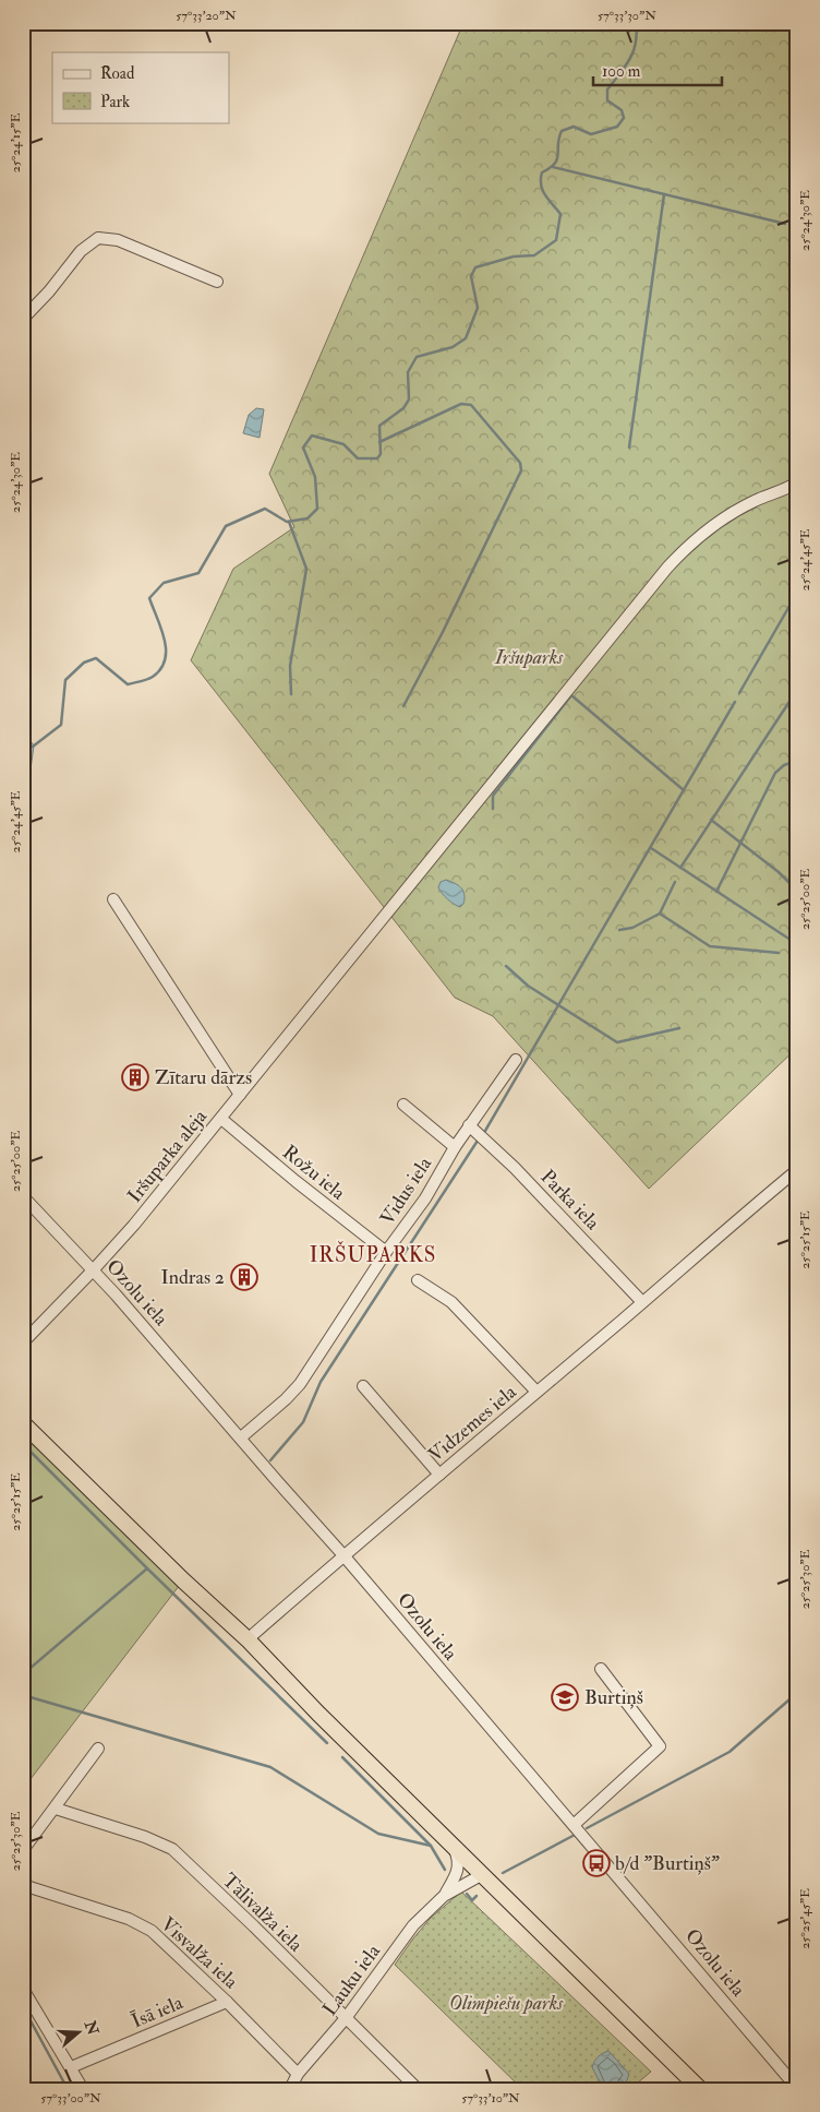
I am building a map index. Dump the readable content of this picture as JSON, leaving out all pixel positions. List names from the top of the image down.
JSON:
{
  "streets": {
    "street": [
      "Iršuparka aleja",
      "Rožu iela",
      "Vidus iela",
      "Parka iela",
      "Ozolu iela",
      "Vidzemes iela",
      "Tālivalža iela",
      "Visvalža iela",
      "Lauku iela",
      "Īsā iela"
    ]
  },
  "crossings": [
    ["Iršuparka aleja", "Rožu iela"],
    ["Iršuparka aleja", "Ozolu iela"],
    ["Rožu iela", "Vidus iela"],
    ["Vidus iela", "Parka iela"],
    ["Vidus iela", "Ozolu iela"],
    ["Parka iela", "Vidzemes iela"],
    ["Ozolu iela", "Vidzemes iela"],
    ["Tālivalža iela", "Lauku iela"],
    ["Visvalža iela", "Lauku iela"],
    ["Visvalža iela", "Īsā iela"]
  ],
  "districts": ["IRŠUPARKS"],
  "parks": ["Iršuparks", "Olimpiešu parks"],
  "places": {
    "building": ["Zītaru dārzs", "Indras 2"],
    "school or university": ["Burtiņš"],
    "bus stop": ["b/d \"Burtiņš\""]
  },
  "legend": ["Road", "Park"],
  "scale_bar": "100 m",
  "north": "right",
  "coordinates": [
    "57°33'20\"N",
    "57°33'30\"N",
    "25°24'15\"E",
    "25°24'30\"E",
    "25°24'45\"E",
    "25°25'00\"E",
    "25°25'15\"E",
    "25°25'30\"E",
    "25°25'45\"E",
    "57°33'00\"N",
    "57°33'10\"N"
  ]
}
